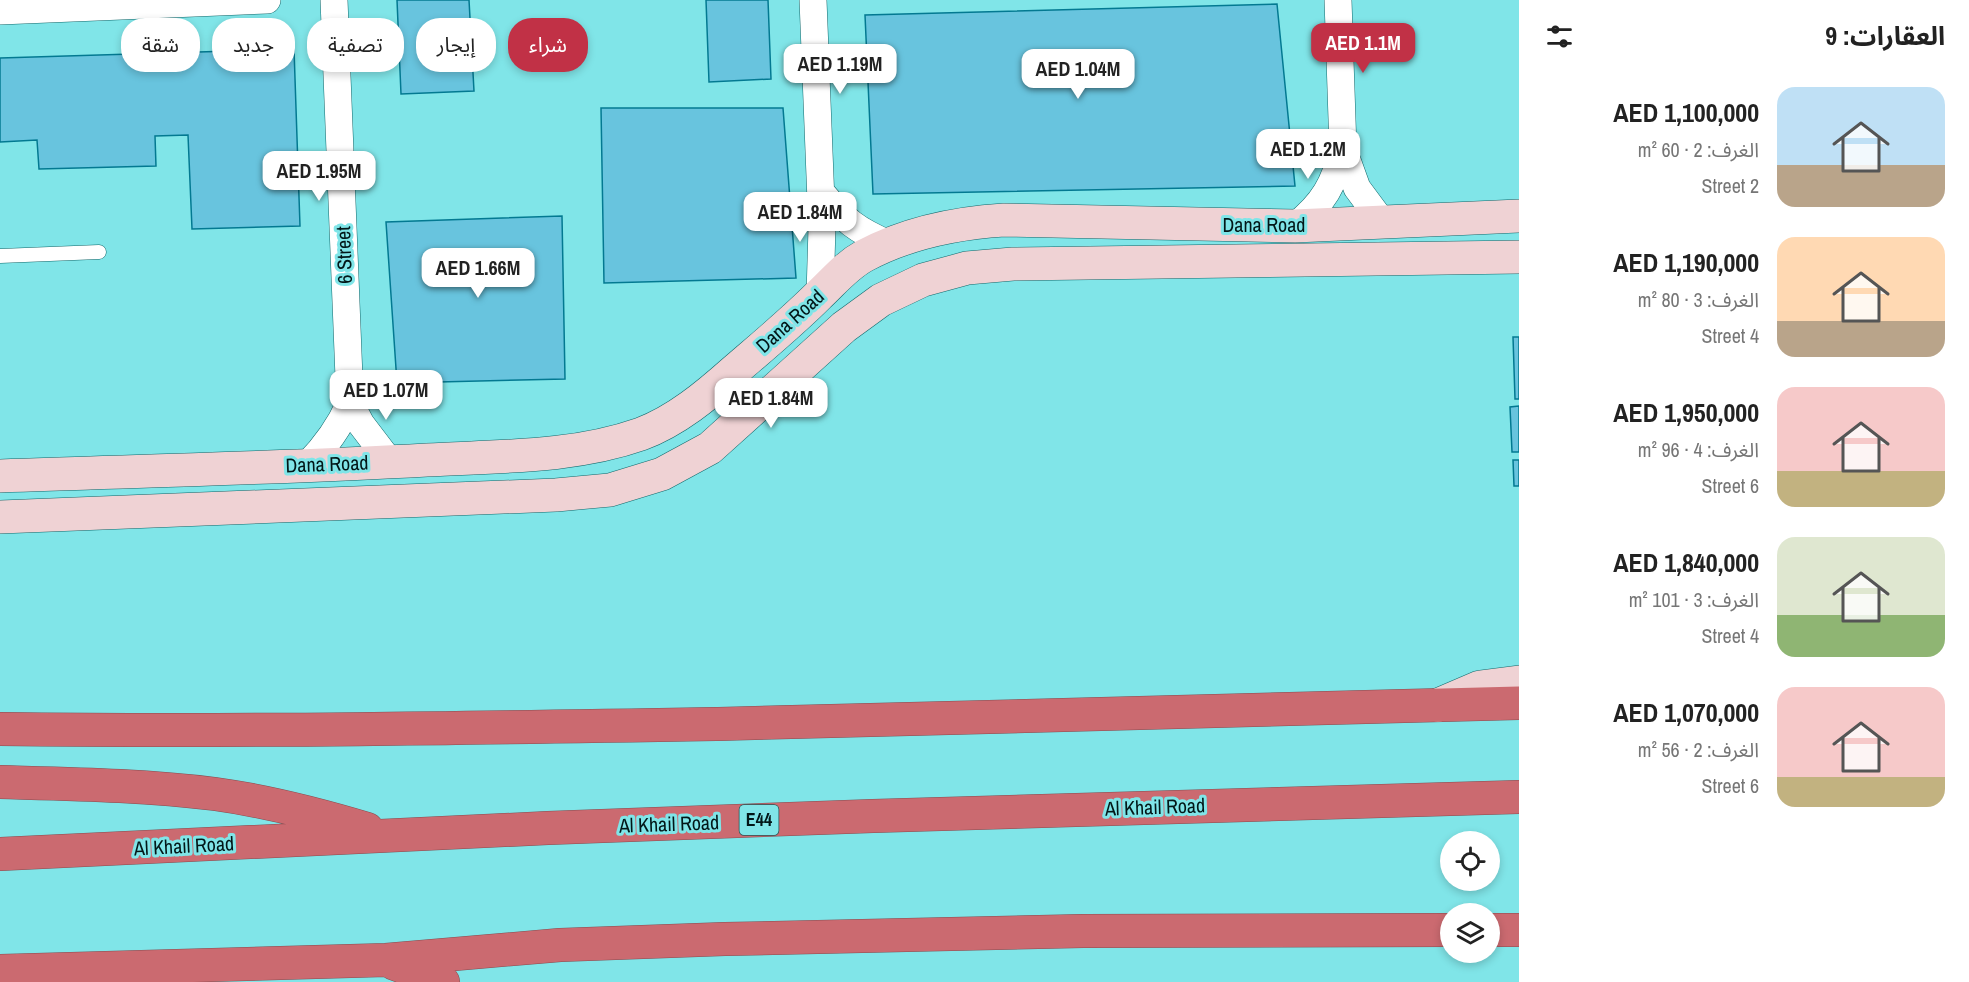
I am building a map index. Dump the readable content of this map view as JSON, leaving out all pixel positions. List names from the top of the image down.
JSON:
{
  "streets": {
    "highway": ["Al Khail Road", "E44"],
    "street": ["Dana Road", "6 Street"]
  },
  "crossings": [
    ["Dana Road", "6 Street"]
  ],
  "page": {
    "heading": "العقارات: 9",
    "chip": [
      "شراء",
      "إيجار",
      "تصفية",
      "جديد",
      "شقة"
    ],
    "price": [
      "AED 1.1M",
      "AED 1.19M",
      "AED 1.04M",
      "AED 1.2M",
      "AED 1.95M",
      "AED 1.84M",
      "AED 1.66M",
      "AED 1.07M",
      "AED 1.84M"
    ],
    "list": [
      {
        "name": "AED 1,100,000",
        "note": "الغرف: 2 · 60 m² · 2 Street"
      },
      {
        "name": "AED 1,190,000",
        "note": "الغرف: 3 · 80 m² · 4 Street"
      },
      {
        "name": "AED 1,950,000",
        "note": "الغرف: 4 · 96 m² · 6 Street"
      },
      {
        "name": "AED 1,840,000",
        "note": "الغرف: 3 · 101 m² · 4 Street"
      },
      {
        "name": "AED 1,070,000",
        "note": "الغرف: 2 · 56 m² · 6 Street"
      }
    ]
  }
}
